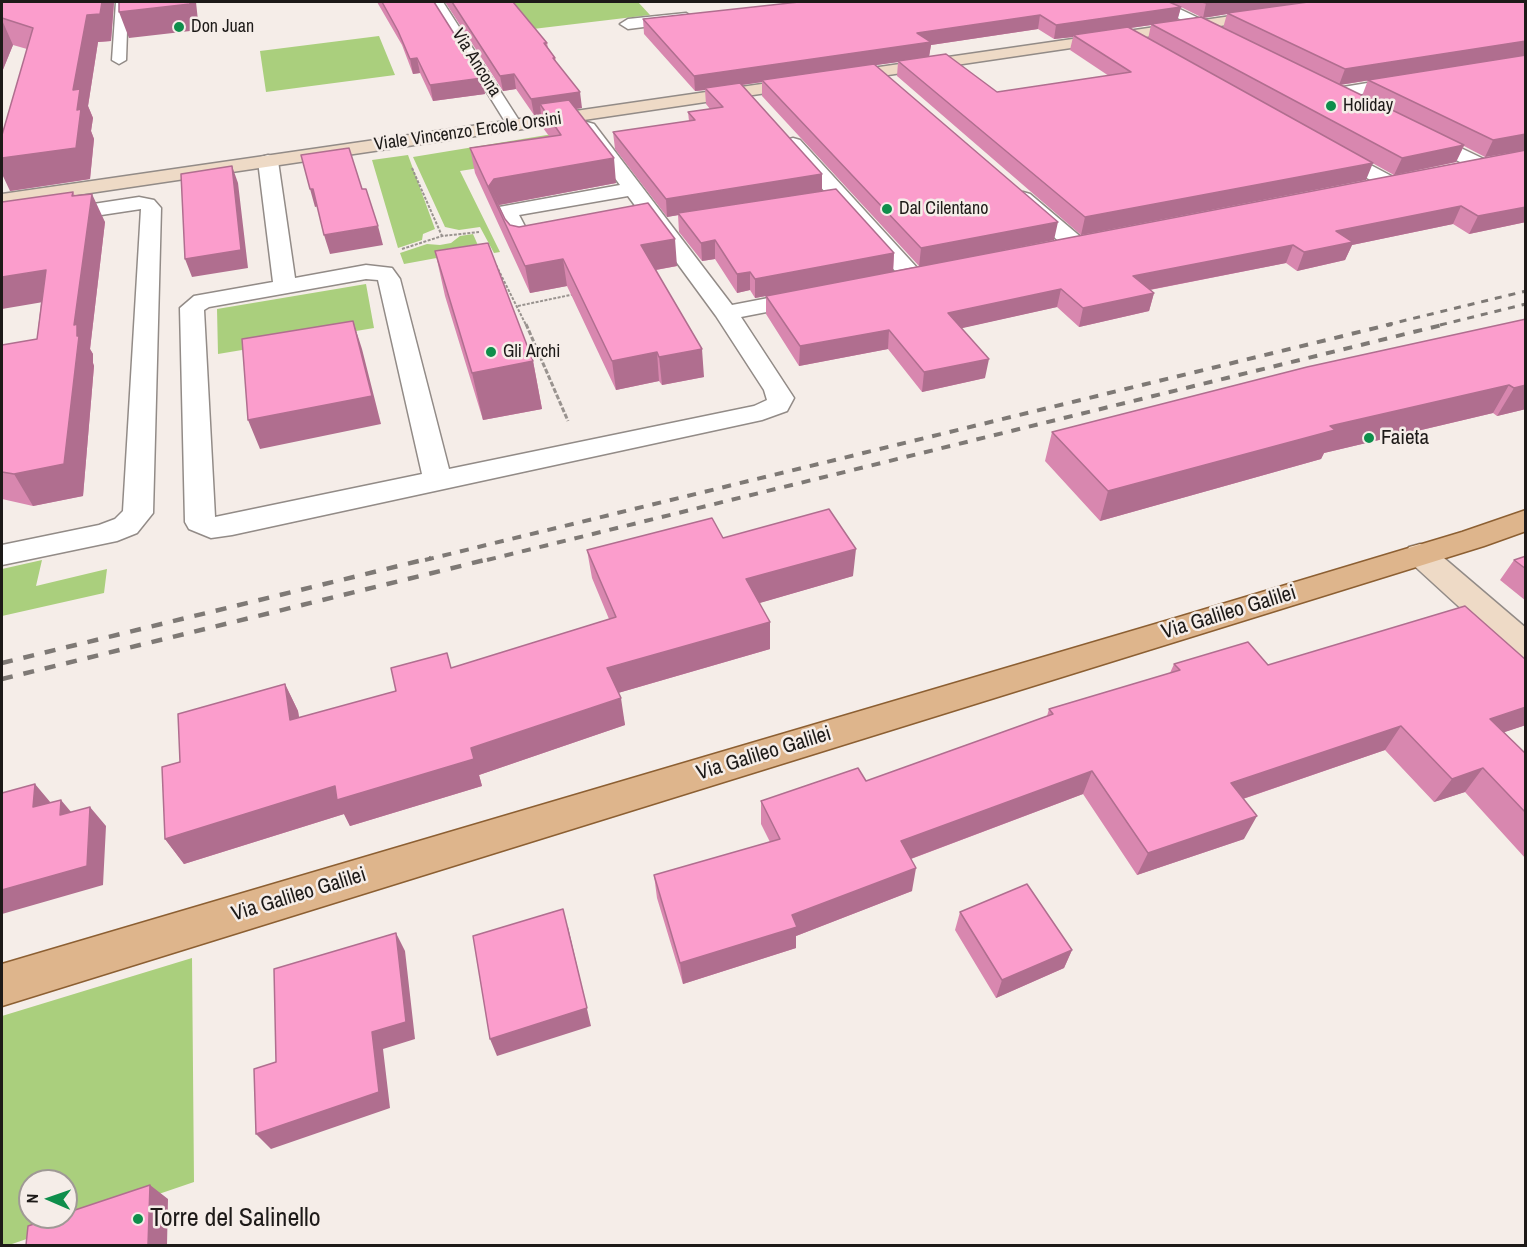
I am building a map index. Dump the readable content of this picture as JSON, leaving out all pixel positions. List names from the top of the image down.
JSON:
{
  "streets": {
    "main road": ["Via Galileo Galilei"],
    "street": ["Viale Vincenzo Ercole Orsini"],
    "lane": ["Via Ancona"]
  },
  "crossings": [
    ["Via Ancona", "Viale Vincenzo Ercole Orsini"]
  ],
  "places": [
    "Don Juan",
    "Holiday",
    "Dal Cilentano",
    "Gli Archi",
    "Faieta",
    "Torre del Salinello"
  ],
  "north": "left"
}
